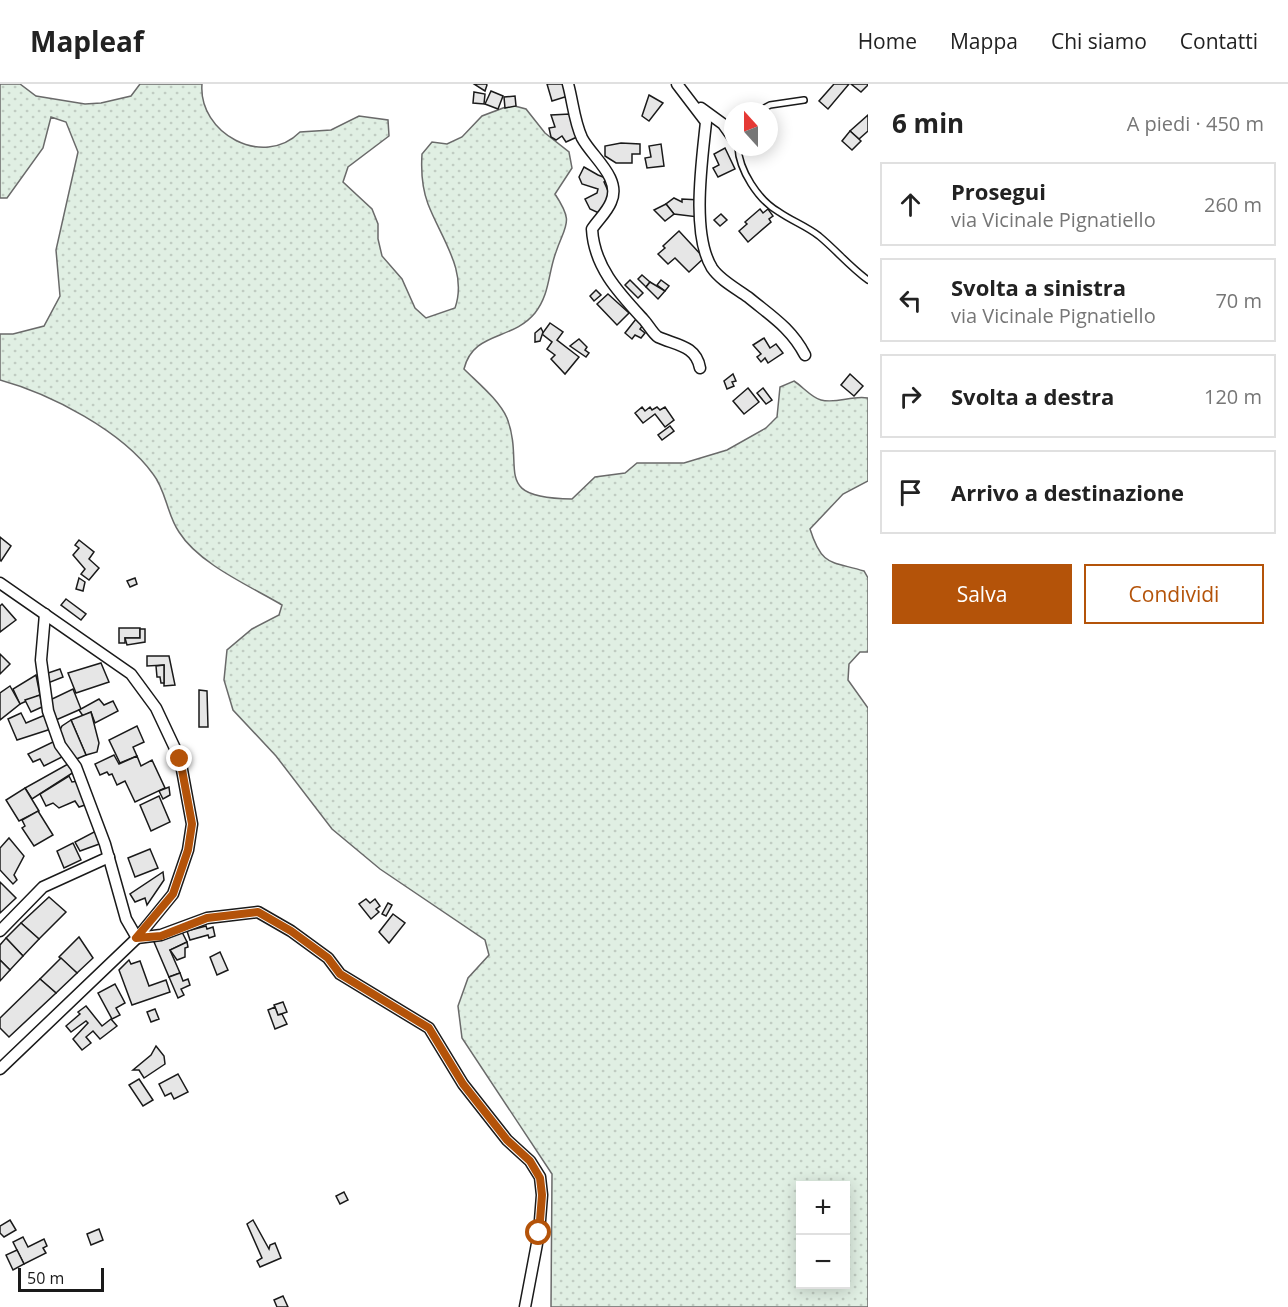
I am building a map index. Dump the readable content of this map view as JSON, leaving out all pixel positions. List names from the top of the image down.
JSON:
{
  "scale_bar": "50 m",
  "north": "top",
  "page": {
    "header": "Mapleaf",
    "nav": [
      "Home",
      "Mappa",
      "Chi siamo",
      "Contatti"
    ],
    "heading": ["6 min", "A piedi · 450 m"],
    "list": [
      ["Prosegui", "via Vicinale Pignatiello", "260 m"],
      ["Svolta a sinistra", "via Vicinale Pignatiello", "70 m"],
      ["Svolta a destra", "120 m"],
      "Arrivo a destinazione"
    ],
    "buttons": ["Salva", "Condividi"],
    "map_buttons": ["+", "−"],
    "scale": "50 m"
  }
}
